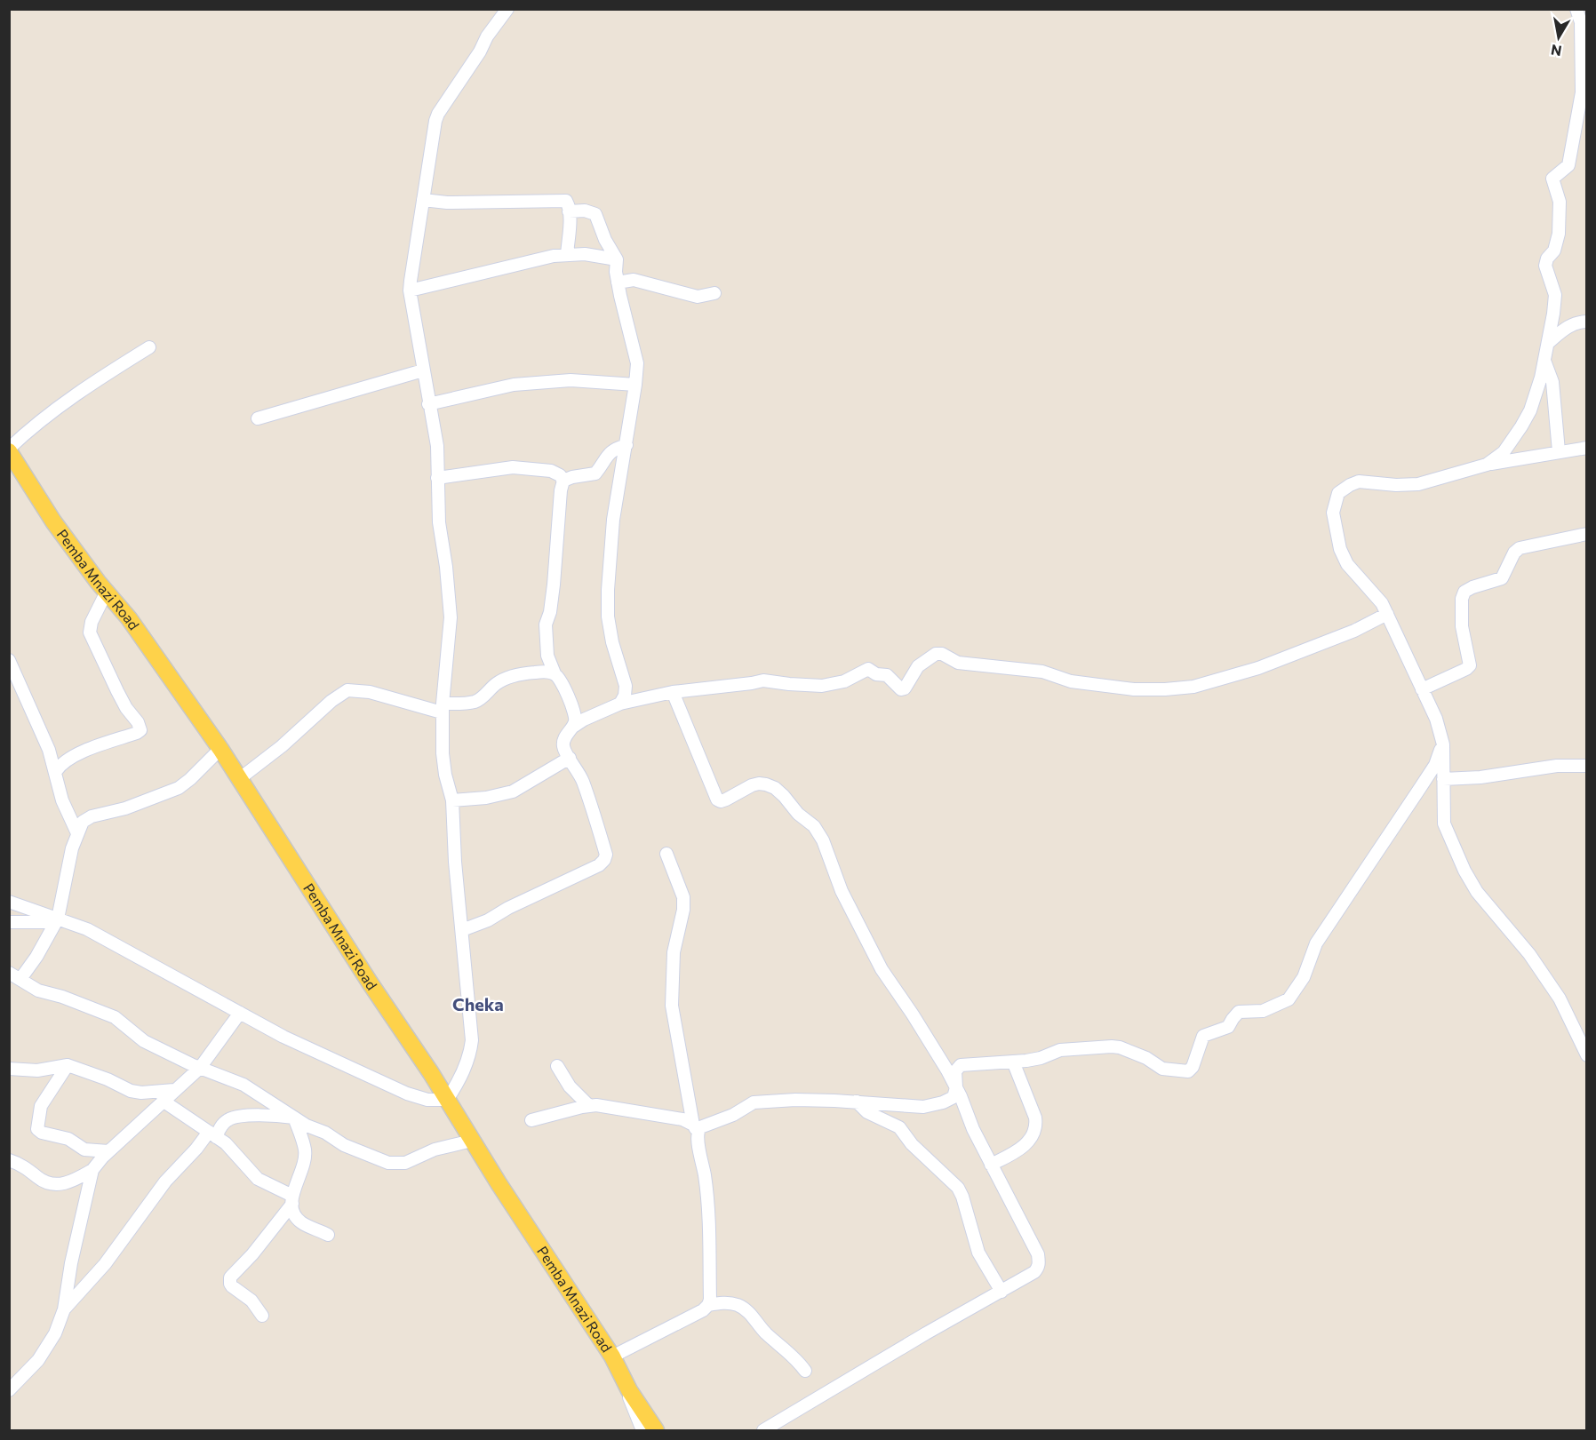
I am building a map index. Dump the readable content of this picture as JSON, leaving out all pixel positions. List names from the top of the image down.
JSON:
{
  "streets": {
    "main road": ["Pemba Mnazi Road"]
  },
  "districts": ["Cheka"],
  "north": "bottom"
}
